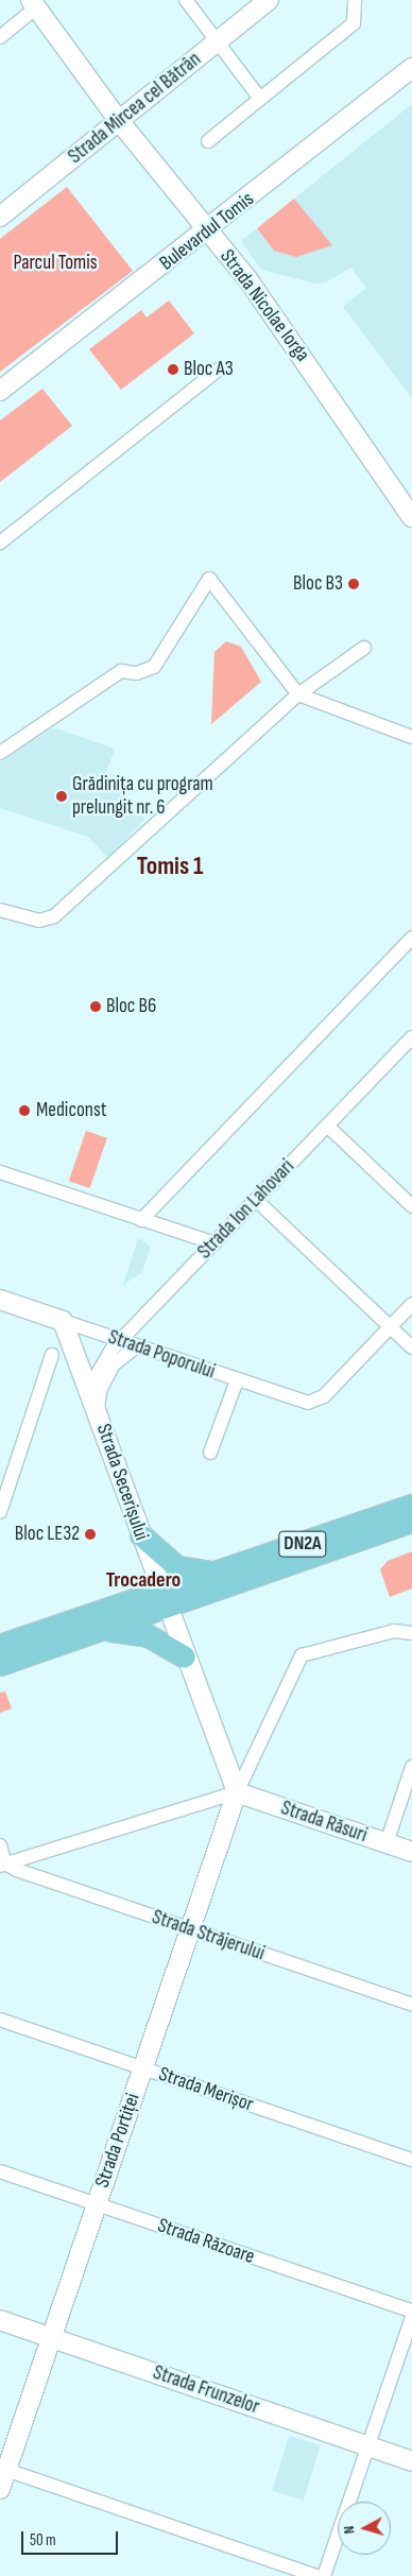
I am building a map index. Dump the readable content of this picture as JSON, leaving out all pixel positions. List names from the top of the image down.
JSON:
{
  "streets": {
    "main road": ["DN2A"],
    "street": [
      "Strada Mircea cel Bătrân",
      "Bulevardul Tomis",
      "Strada Nicolae Iorga",
      "Strada Ion Lahovari",
      "Strada Poporului",
      "Strada Secerișului",
      "Strada Răsuri",
      "Strada Străjerului",
      "Strada Merișor",
      "Strada Portiței",
      "Strada Răzoare",
      "Strada Frunzelor"
    ]
  },
  "crossings": [
    ["Strada Mircea cel Bătrân", "Strada Nicolae Iorga"],
    ["Bulevardul Tomis", "Strada Nicolae Iorga"],
    ["Strada Ion Lahovari", "Strada Poporului"],
    ["Strada Ion Lahovari", "Strada Secerișului"],
    ["Strada Poporului", "Strada Secerișului"],
    ["Strada Secerișului", "DN2A"],
    ["Strada Secerișului", "Strada Răsuri"],
    ["Strada Secerișului", "Strada Portiței"],
    ["Strada Răsuri", "Strada Portiței"],
    ["Strada Străjerului", "Strada Portiței"],
    ["Strada Merișor", "Strada Portiței"],
    ["Strada Portiței", "Strada Răzoare"],
    ["Strada Portiței", "Strada Frunzelor"]
  ],
  "districts": ["Tomis 1", "Trocadero"],
  "parks": ["Parcul Tomis"],
  "places": [
    "Bloc A3",
    "Bloc B3",
    "Grădinița cu program prelungit nr. 6",
    "Bloc B6",
    "Mediconst",
    "Bloc LE32"
  ],
  "scale_bar": "50 m",
  "north": "left"
}
